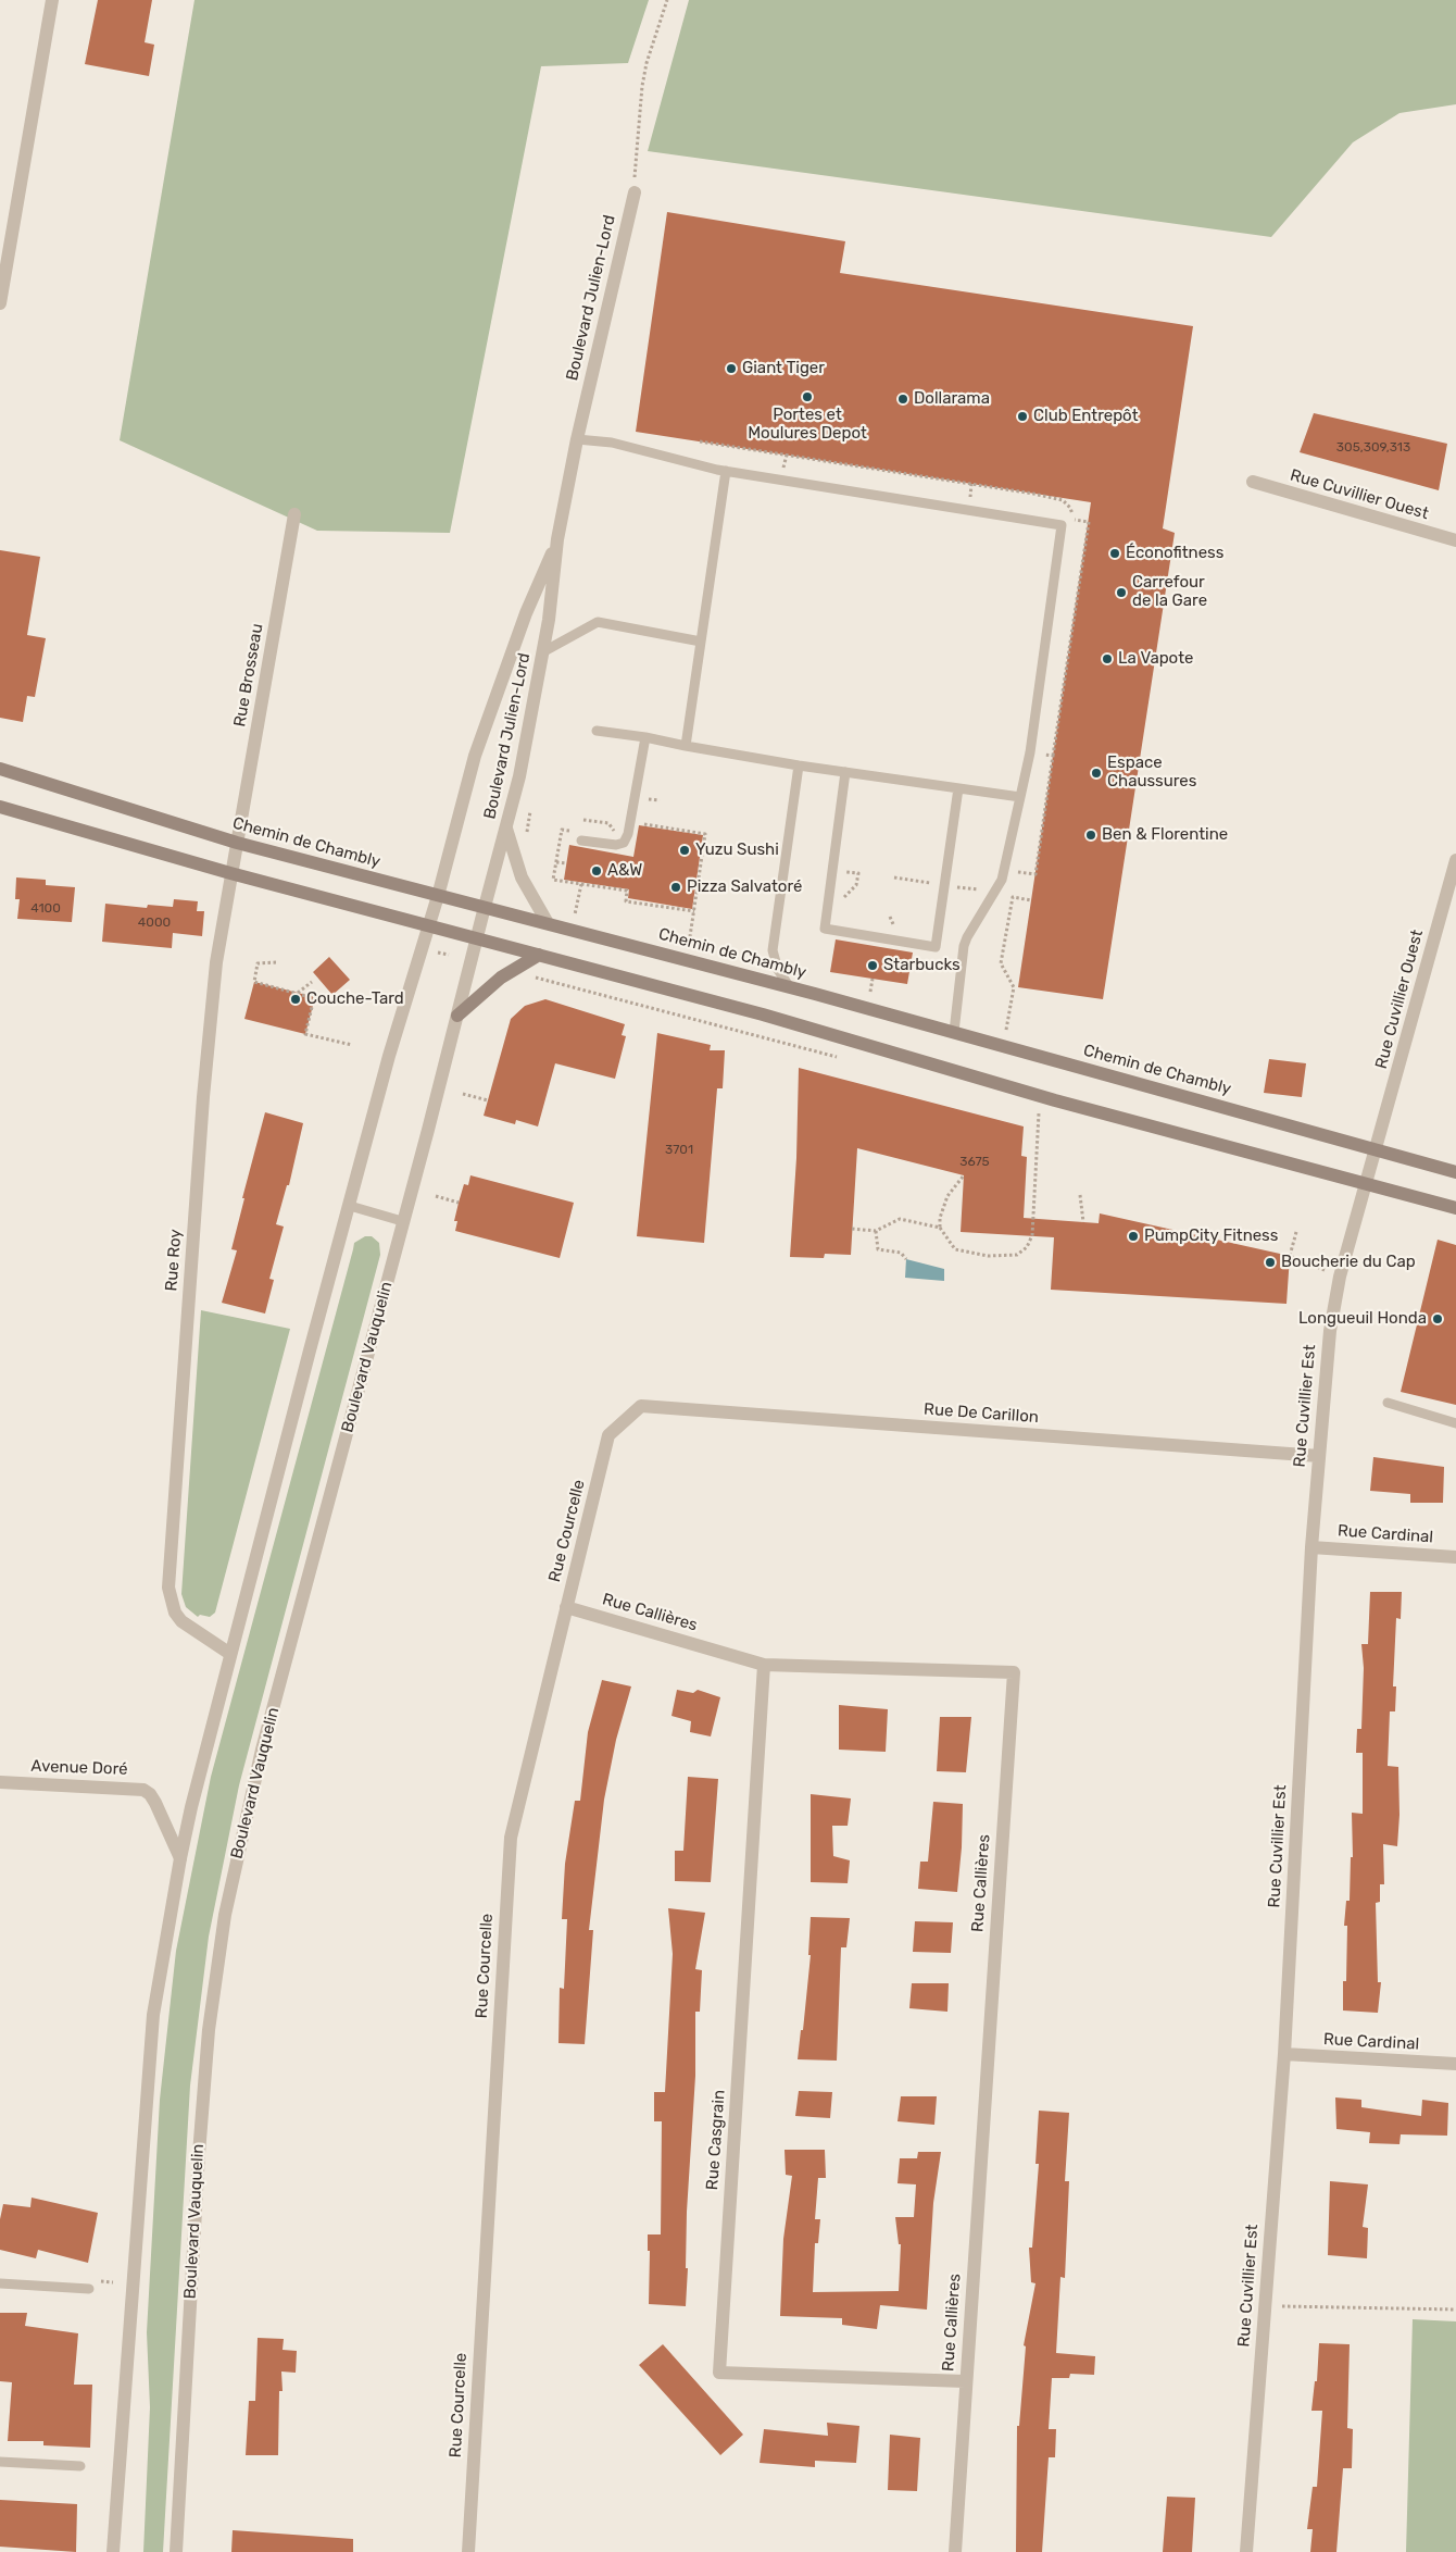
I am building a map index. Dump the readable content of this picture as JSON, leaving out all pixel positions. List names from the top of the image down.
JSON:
{
  "streets": {
    "main road": ["Chemin de Chambly"],
    "street": [
      "Boulevard Julien-Lord",
      "Rue Cuvillier Ouest",
      "Rue Brosseau",
      "Rue Roy",
      "Boulevard Vauquelin",
      "Rue Cuvillier Est",
      "Rue De Carillon",
      "Rue Courcelle",
      "Rue Cardinal",
      "Rue Callières",
      "Avenue Doré",
      "Rue Casgrain"
    ]
  },
  "crossings": [
    ["Boulevard Julien-Lord", "Chemin de Chambly"],
    ["Boulevard Julien-Lord", "Boulevard Vauquelin"],
    ["Rue Cuvillier Ouest", "Chemin de Chambly"],
    ["Rue Cuvillier Ouest", "Rue Cuvillier Est"],
    ["Rue Brosseau", "Chemin de Chambly"],
    ["Rue Brosseau", "Rue Roy"],
    ["Chemin de Chambly", "Rue Roy"],
    ["Chemin de Chambly", "Rue Cuvillier Est"],
    ["Rue Cuvillier Est", "Rue De Carillon"],
    ["Rue Cuvillier Est", "Rue Cardinal"],
    ["Rue De Carillon", "Rue Courcelle"],
    ["Rue Courcelle", "Rue Callières"],
    ["Rue Callières", "Rue Casgrain"]
  ],
  "places": [
    "Giant Tiger",
    "Portes et Moulures Depot",
    "Dollarama",
    "Club Entrepôt",
    "Éconofitness",
    "Carrefour de la Gare",
    "La Vapote",
    "Espace Chaussures",
    "Ben & Florentine",
    "Yuzu Sushi",
    "A&W",
    "Pizza Salvatoré",
    "Starbucks",
    "Couche-Tard",
    "PumpCity Fitness",
    "Boucherie du Cap",
    "Longueuil Honda"
  ],
  "house_numbers": [
    "305,309,313",
    "4100",
    "4000",
    "3701",
    "3675"
  ]
}
